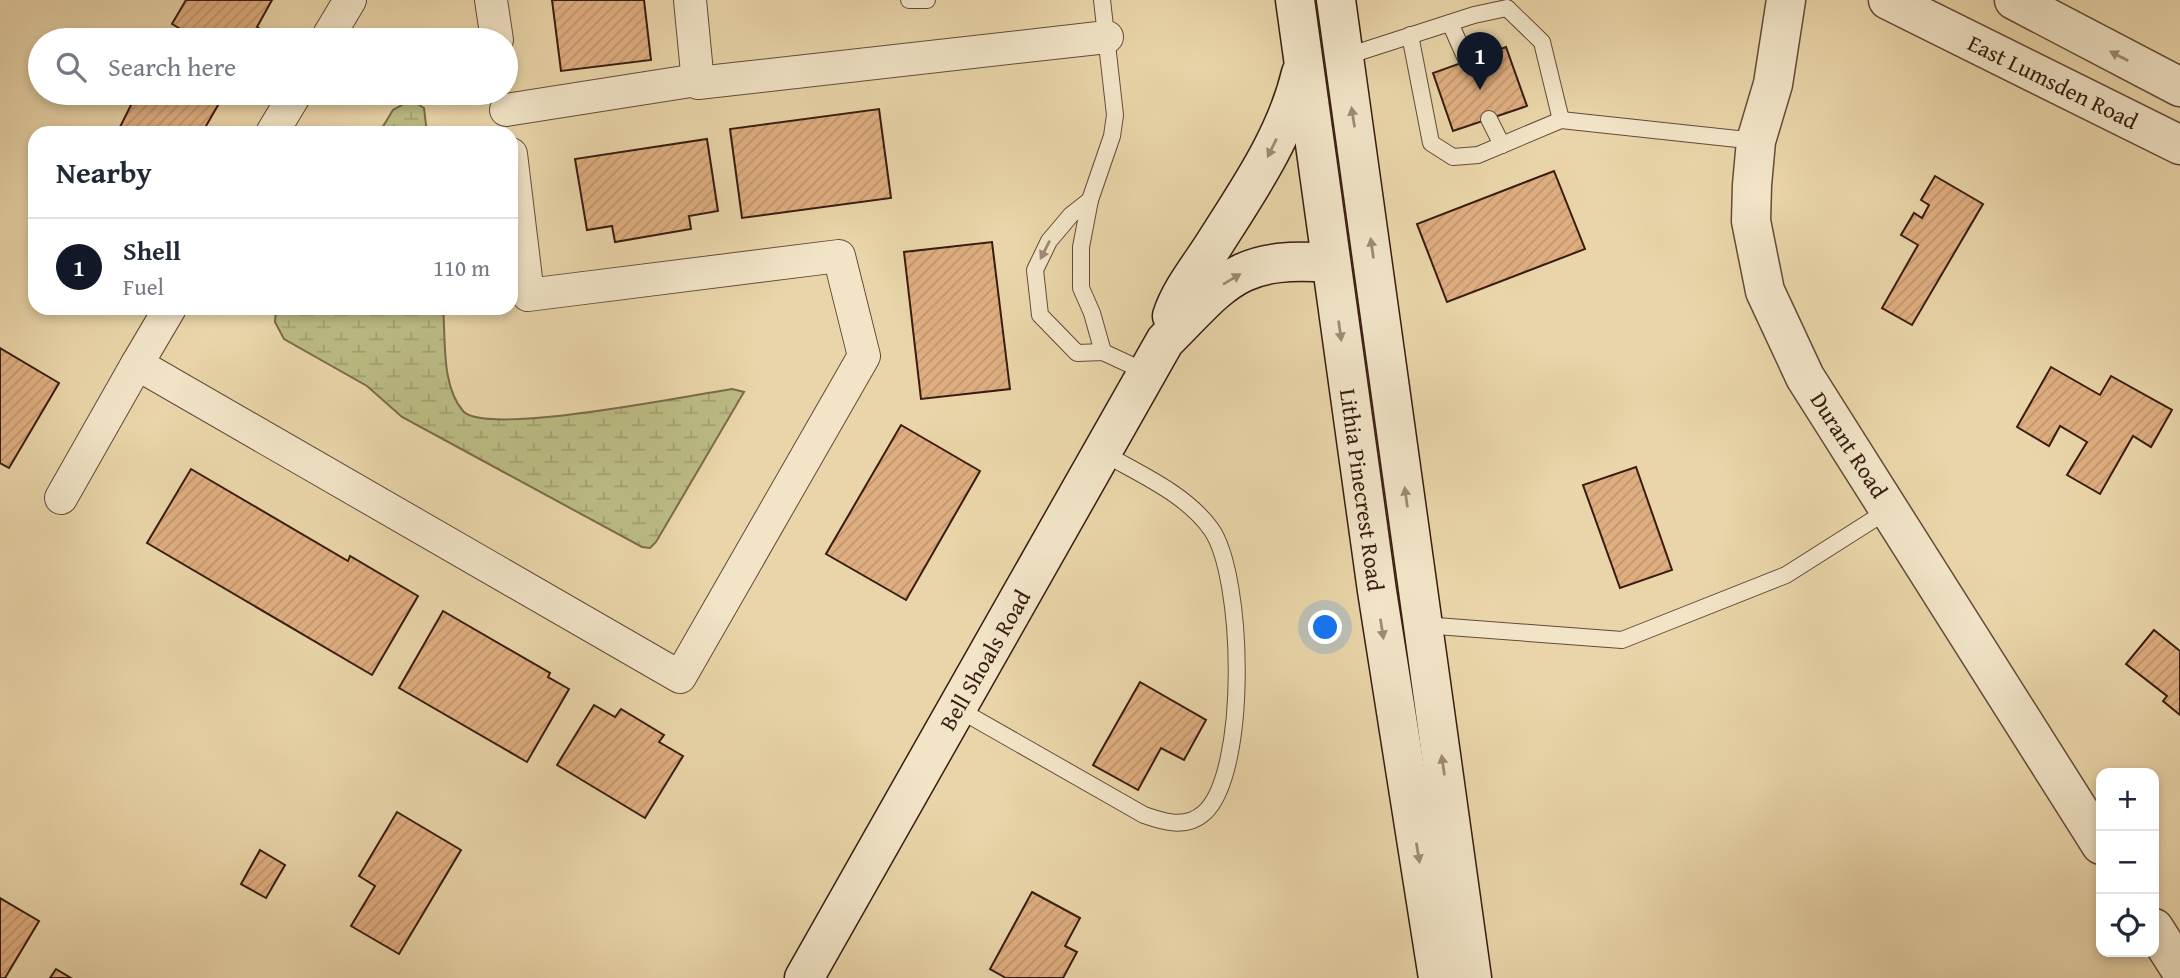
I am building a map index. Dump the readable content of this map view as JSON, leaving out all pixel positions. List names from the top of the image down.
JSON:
{
  "streets": {
    "main road": [
      "East Lumsden Road",
      "Durant Road",
      "Lithia Pinecrest Road",
      "Bell Shoals Road"
    ]
  },
  "page": {
    "search": "Search here",
    "pins": "1",
    "heading": "Nearby",
    "list": [
      {
        "mark": "1",
        "name": "Shell",
        "note": "Fuel",
        "value": "110 m"
      }
    ],
    "map_buttons": ["+", "−"]
  }
}
